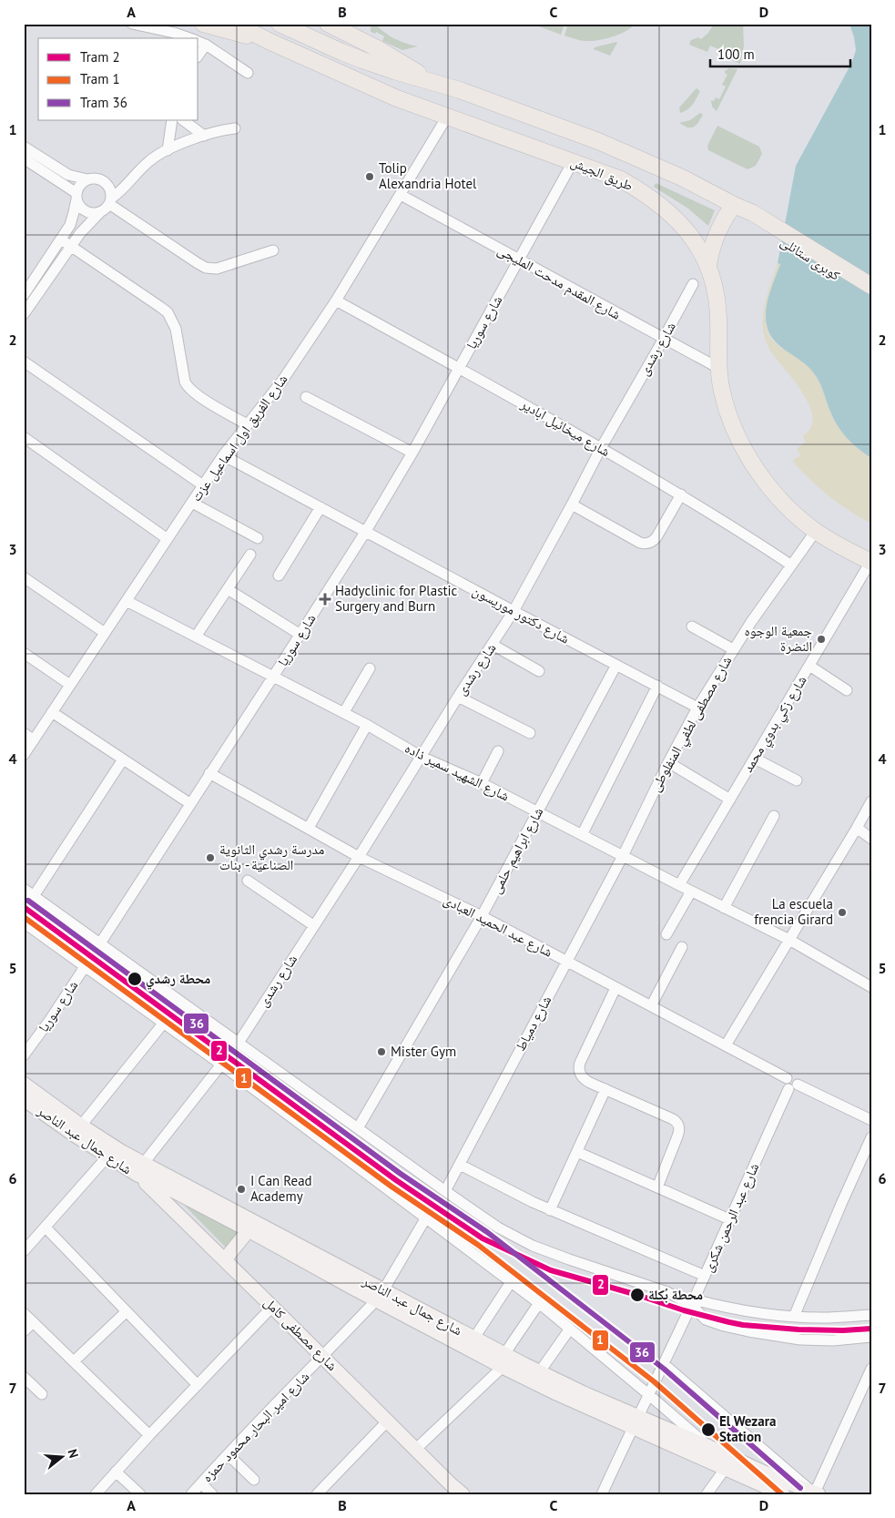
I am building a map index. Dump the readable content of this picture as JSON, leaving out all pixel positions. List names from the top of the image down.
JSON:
{
  "streets": {
    "highway": ["طريق الجيش", "كوبرى ستانلى"],
    "main road": ["شارع جمال عبد الناصر", "شارع مصطفى كامل"],
    "street": [
      "شارع المقدم مدحت المليجى",
      "شارع سوريا",
      "شارع رشدى",
      "شارع ميخائيل ابادير",
      "شارع الفريق اول اسماعيل عزت",
      "شارع دكتور موريسون",
      "شارع مصطفى لطفي المنفلوطى",
      "شارع زكي بدوي محمد",
      "شارع الشهيد سمير ذاده",
      "شارع ابراهيم حلمى",
      "شارع عبد الحميد العبادى",
      "شارع دمياط",
      "شارع عبد الرحمن شكرى",
      "شارع امير البحار محمود حمزه"
    ]
  },
  "crossings": [
    ["طريق الجيش", "كوبرى ستانلى"],
    ["طريق الجيش", "شارع المقدم مدحت المليجى"],
    ["طريق الجيش", "شارع سوريا"],
    ["طريق الجيش", "شارع الفريق اول اسماعيل عزت"],
    ["طريق الجيش", "شارع مصطفى لطفي المنفلوطى"],
    ["طريق الجيش", "شارع زكي بدوي محمد"],
    ["شارع المقدم مدحت المليجى", "شارع سوريا"],
    ["شارع المقدم مدحت المليجى", "شارع رشدى"],
    ["شارع المقدم مدحت المليجى", "شارع الفريق اول اسماعيل عزت"],
    ["شارع سوريا", "شارع ميخائيل ابادير"],
    ["شارع سوريا", "شارع دكتور موريسون"],
    ["شارع سوريا", "شارع الشهيد سمير ذاده"],
    ["شارع سوريا", "شارع عبد الحميد العبادى"],
    ["شارع رشدى", "شارع ميخائيل ابادير"],
    ["شارع رشدى", "شارع دكتور موريسون"],
    ["شارع رشدى", "شارع الشهيد سمير ذاده"],
    ["شارع رشدى", "شارع عبد الحميد العبادى"],
    ["شارع ميخائيل ابادير", "شارع الفريق اول اسماعيل عزت"],
    ["شارع ميخائيل ابادير", "شارع مصطفى لطفي المنفلوطى"],
    ["شارع الفريق اول اسماعيل عزت", "شارع دكتور موريسون"],
    ["شارع الفريق اول اسماعيل عزت", "شارع الشهيد سمير ذاده"],
    ["شارع دكتور موريسون", "شارع مصطفى لطفي المنفلوطى"],
    ["شارع دكتور موريسون", "شارع ابراهيم حلمى"],
    ["شارع مصطفى لطفي المنفلوطى", "شارع الشهيد سمير ذاده"],
    ["شارع مصطفى لطفي المنفلوطى", "شارع دمياط"],
    ["شارع زكي بدوي محمد", "شارع الشهيد سمير ذاده"],
    ["شارع الشهيد سمير ذاده", "شارع ابراهيم حلمى"],
    ["شارع الشهيد سمير ذاده", "شارع دمياط"],
    ["شارع ابراهيم حلمى", "شارع عبد الحميد العبادى"],
    ["شارع عبد الحميد العبادى", "شارع دمياط"],
    ["شارع عبد الحميد العبادى", "شارع عبد الرحمن شكرى"],
    ["شارع جمال عبد الناصر", "شارع عبد الرحمن شكرى"],
    ["شارع جمال عبد الناصر", "شارع مصطفى كامل"],
    ["شارع جمال عبد الناصر", "شارع امير البحار محمود حمزه"],
    ["شارع مصطفى كامل", "شارع امير البحار محمود حمزه"]
  ],
  "places": {
    "other": [
      "Tolip Alexandria Hotel",
      "جمعية الوجوه النضرة",
      "مدرسة رشدي الثانوية الصناعية - بنات",
      "La escuela frencia Girard",
      "محطة رشدي",
      "Mister Gym",
      "I Can Read Academy",
      "محطة بُكلة",
      "El Wezara Station"
    ],
    "health": ["Hadyclinic for Plastic Surgery and Burn"]
  },
  "lines": ["tram line 36", "tram line 2", "tram line 1"],
  "legend": ["Tram 2", "Tram 1", "Tram 36"],
  "scale_bar": "100 m",
  "north": "right",
  "grid": {
    "columns": [
      "A",
      "B",
      "C",
      "D"
    ],
    "rows": [
      "1",
      "2",
      "3",
      "4",
      "5",
      "6",
      "7"
    ]
  }
}
